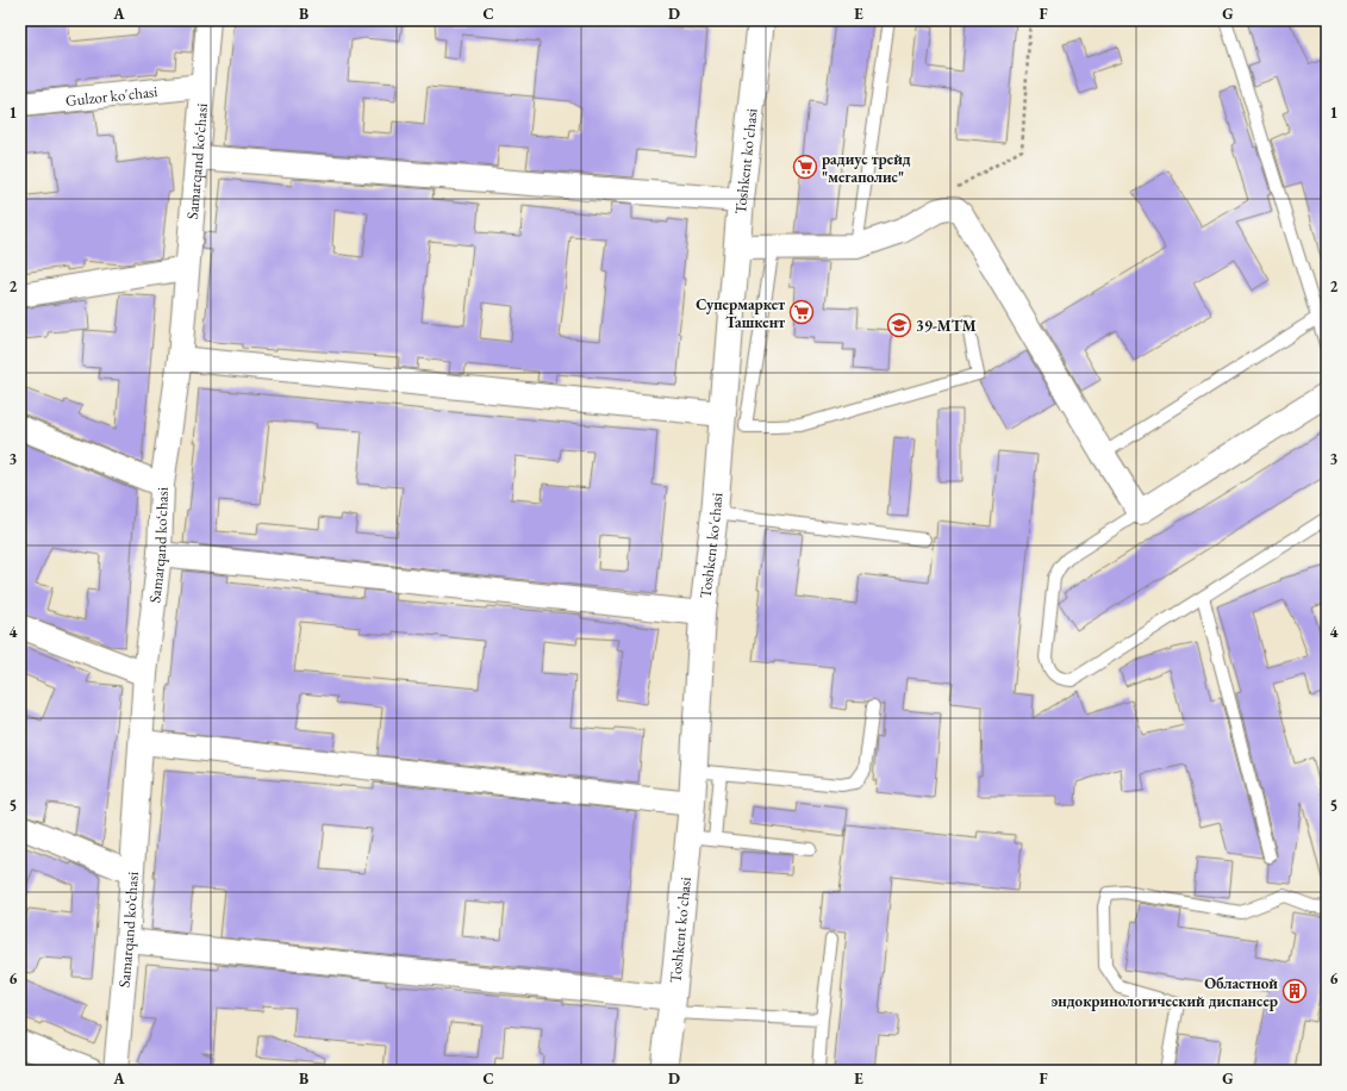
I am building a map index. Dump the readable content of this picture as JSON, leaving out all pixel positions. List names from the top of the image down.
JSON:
{
  "streets": {
    "main road": ["Toshkent ko'chasi"],
    "street": ["Gulzor ko'chasi", "Samarqand ko‘chasi"]
  },
  "crossings": [
    ["Gulzor ko'chasi", "Samarqand ko‘chasi"]
  ],
  "places": {
    "supermarket": ["радиус трейд \"мегаполис\"", "Супермаркет Ташкент"],
    "school or university": ["39-MTM"],
    "building": ["Областной эндокринологический диспансер"]
  },
  "grid": {
    "columns": [
      "A",
      "B",
      "C",
      "D",
      "E",
      "F",
      "G"
    ],
    "rows": [
      "1",
      "2",
      "3",
      "4",
      "5",
      "6"
    ]
  }
}
